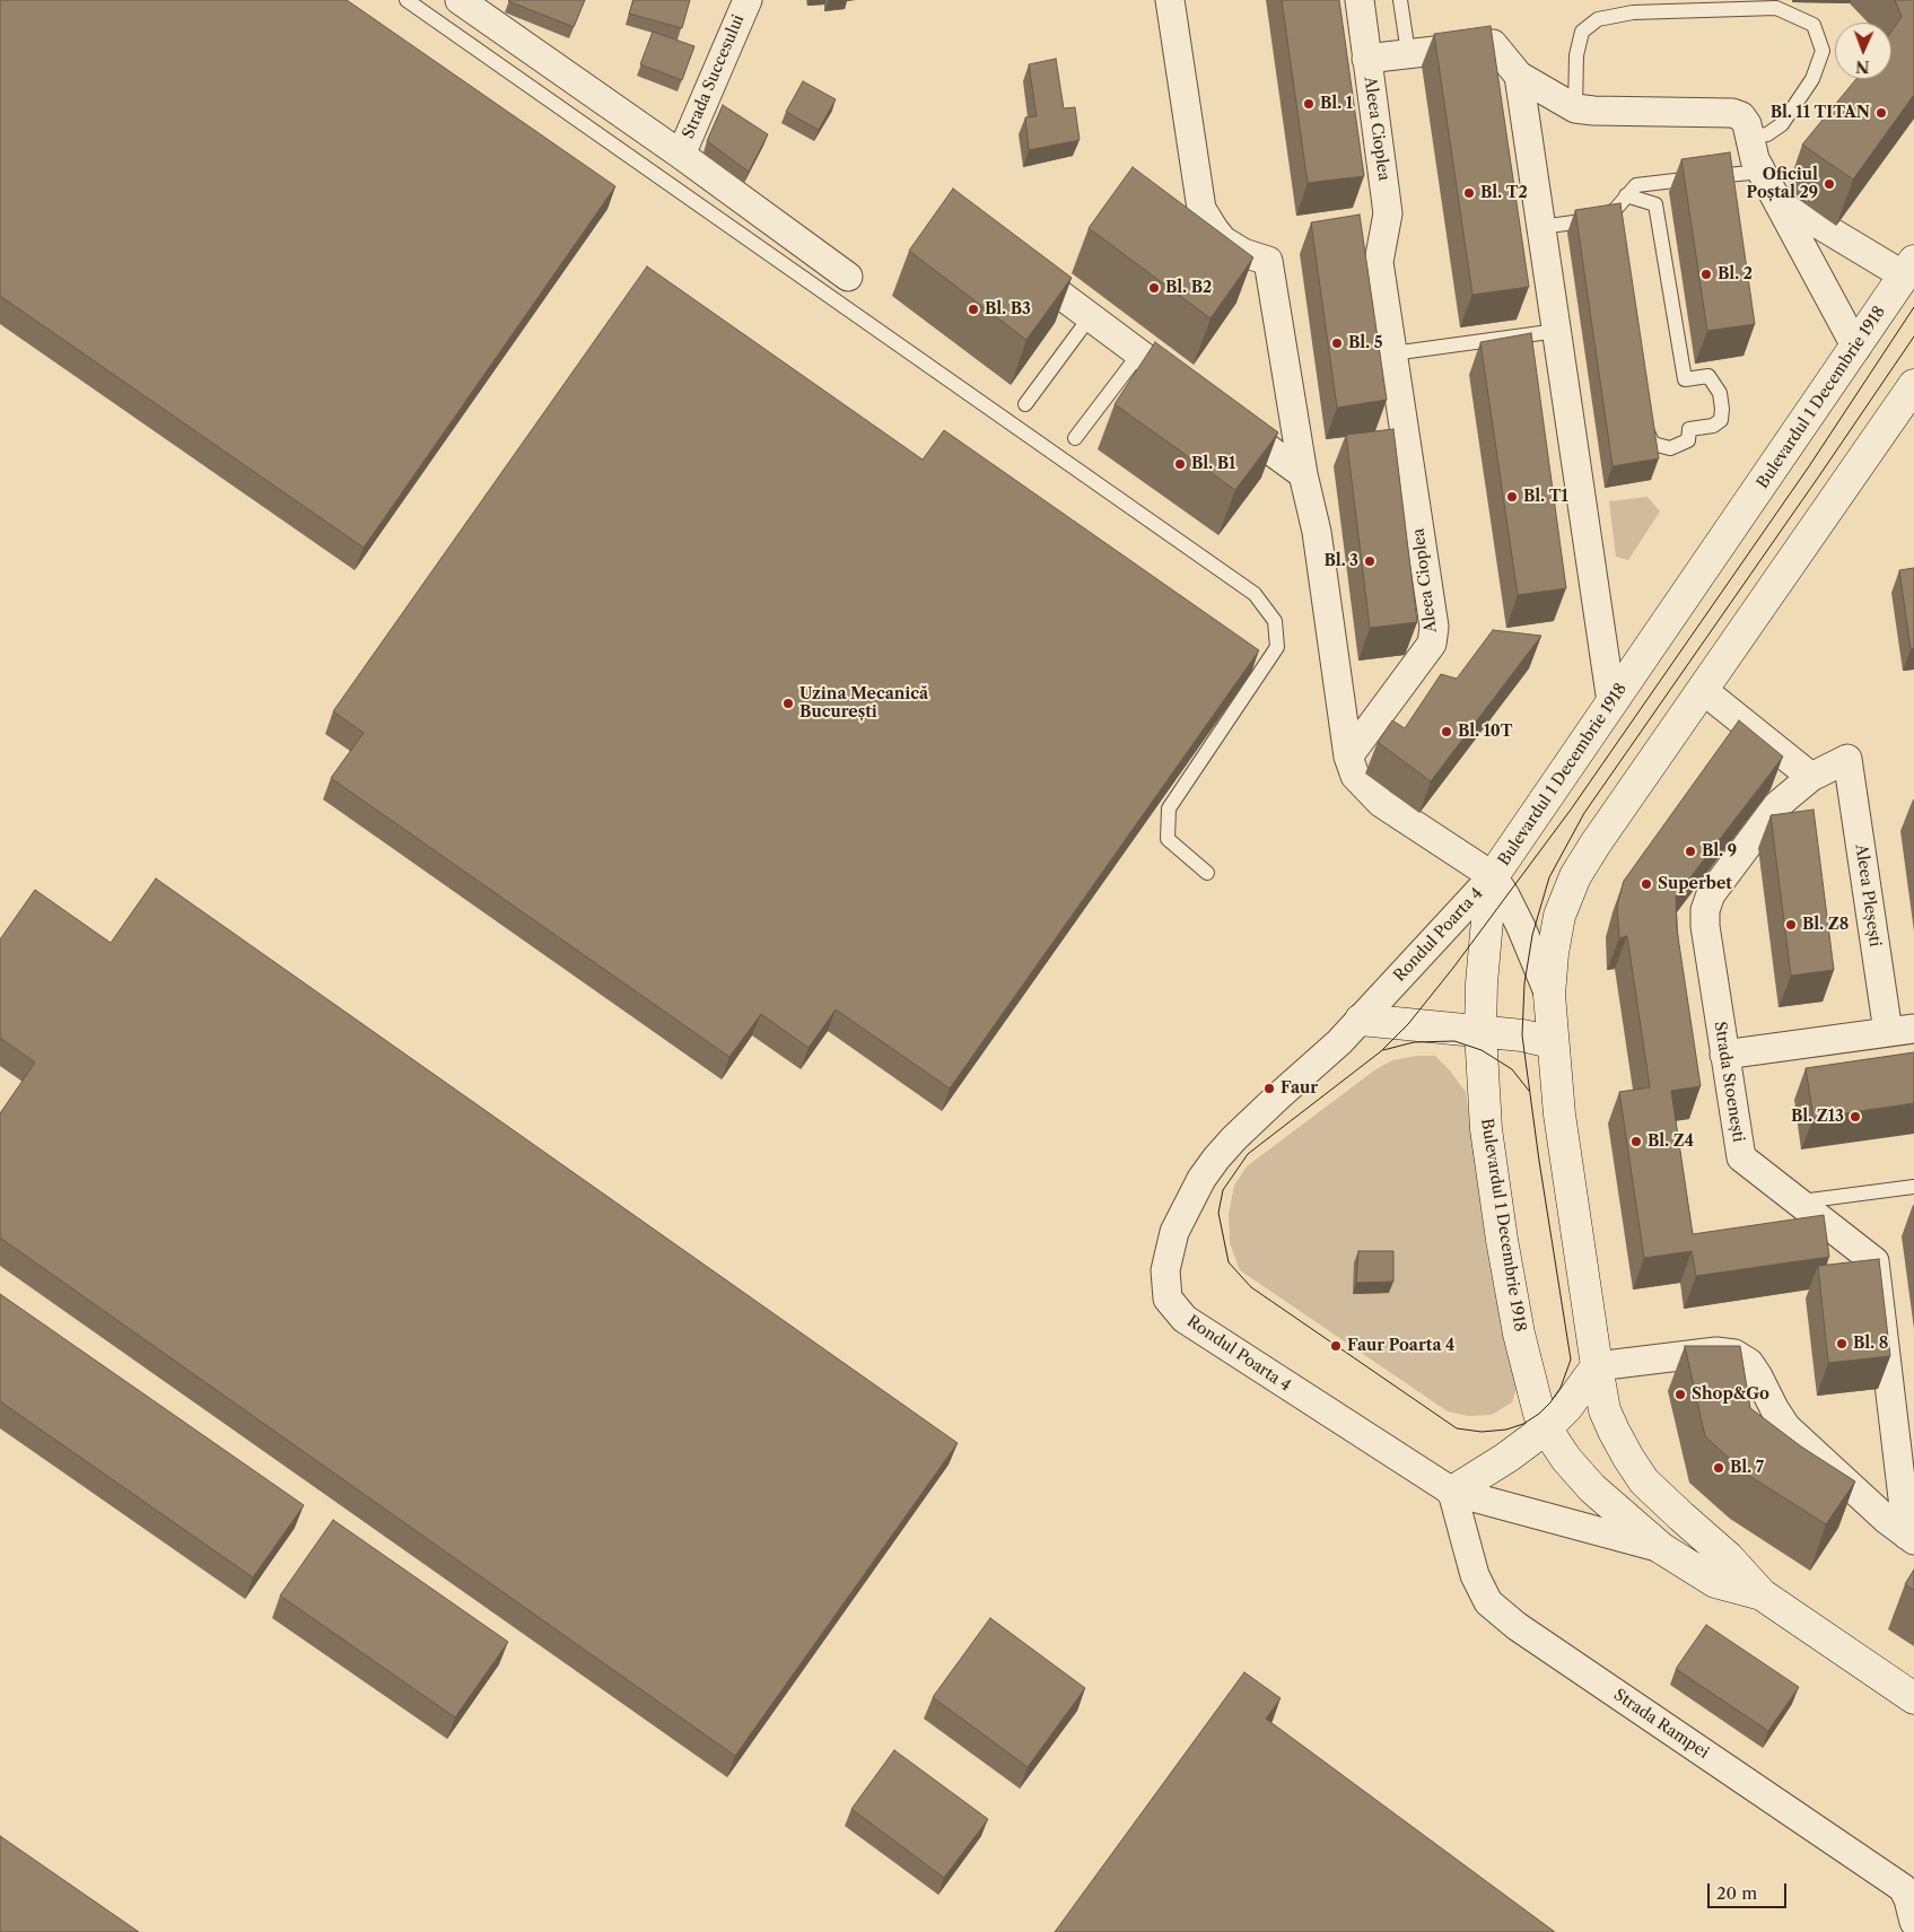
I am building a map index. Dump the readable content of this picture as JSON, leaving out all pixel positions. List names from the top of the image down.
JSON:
{
  "streets": {
    "main road": ["Bulevardul 1 Decembrie 1918"],
    "street": [
      "Strada Succesului",
      "Aleea Cioplea",
      "Aleea Pleșești",
      "Rondul Poarta 4",
      "Strada Stoenești",
      "Strada Rampei"
    ]
  },
  "crossings": [
    ["Bulevardul 1 Decembrie 1918", "Rondul Poarta 4"],
    ["Aleea Pleșești", "Strada Stoenești"],
    ["Rondul Poarta 4", "Strada Rampei"]
  ],
  "places": [
    "Bl. 1",
    "Bl. 11 TITAN",
    "Oficiul Poștal 29",
    "Bl. T2",
    "Bl. 2",
    "Bl. B2",
    "Bl. B3",
    "Bl. 5",
    "Bl. B1",
    "Bl. T1",
    "Bl. 3",
    "Uzina Mecanică București",
    "Bl. 10T",
    "Bl. 9",
    "Superbet",
    "Bl. Z8",
    "Faur",
    "Bl. Z13",
    "Bl. Z4",
    "Bl. 8",
    "Faur Poarta 4",
    "Shop&Go",
    "Bl. 7"
  ],
  "scale_bar": "20 m",
  "north": "bottom"
}
